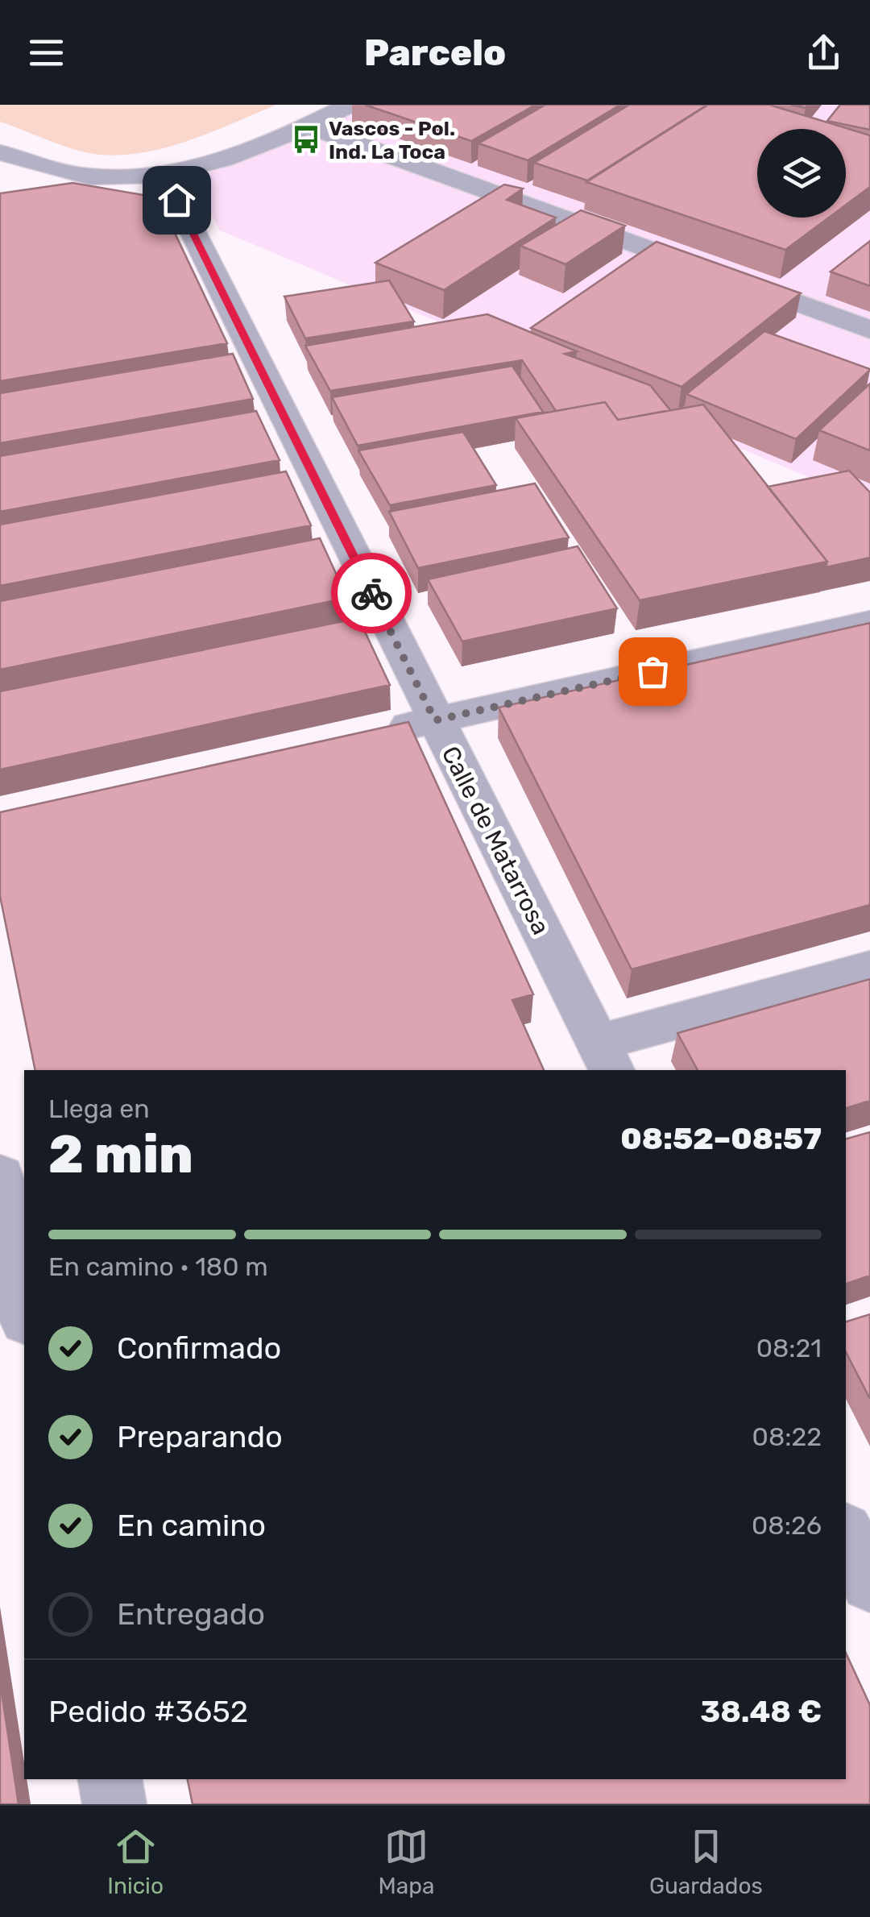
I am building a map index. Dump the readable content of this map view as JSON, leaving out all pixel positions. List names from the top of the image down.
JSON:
{
  "streets": {
    "street": ["Calle de Matarrosa"]
  },
  "places": {
    "bus stop": ["Vascos - Pol. Ind. La Toca"]
  },
  "page": {
    "header": "Parcelo",
    "heading": ["2 min", "Llega en", "08:52–08:57"],
    "panel": ["Pedido #3652", "38.48 €"],
    "bar": "En camino · 180 m",
    "list": [
      ["Confirmado", "08:21"],
      ["Preparando", "08:22"],
      ["En camino", "08:26"],
      "Entregado"
    ],
    "tabs": ["Inicio", "Mapa", "Guardados"]
  }
}
